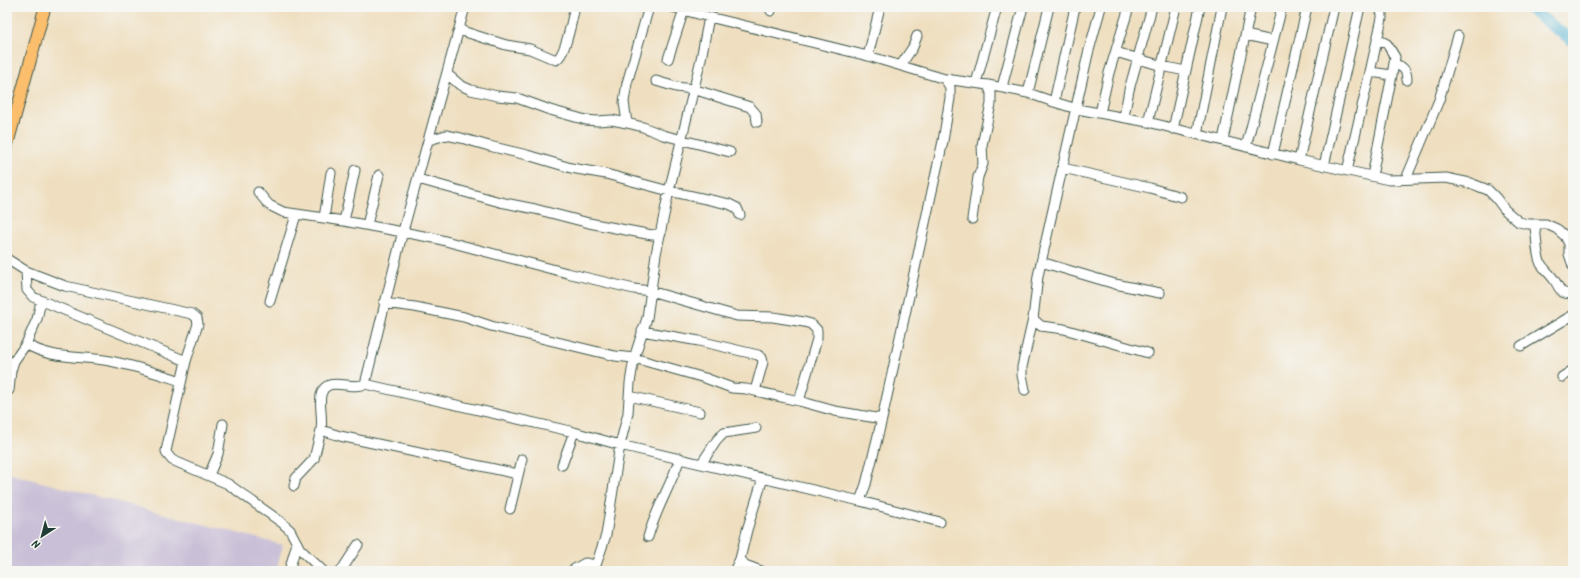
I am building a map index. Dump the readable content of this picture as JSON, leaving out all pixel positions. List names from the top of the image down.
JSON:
{
  "north": "bottom left"
}
